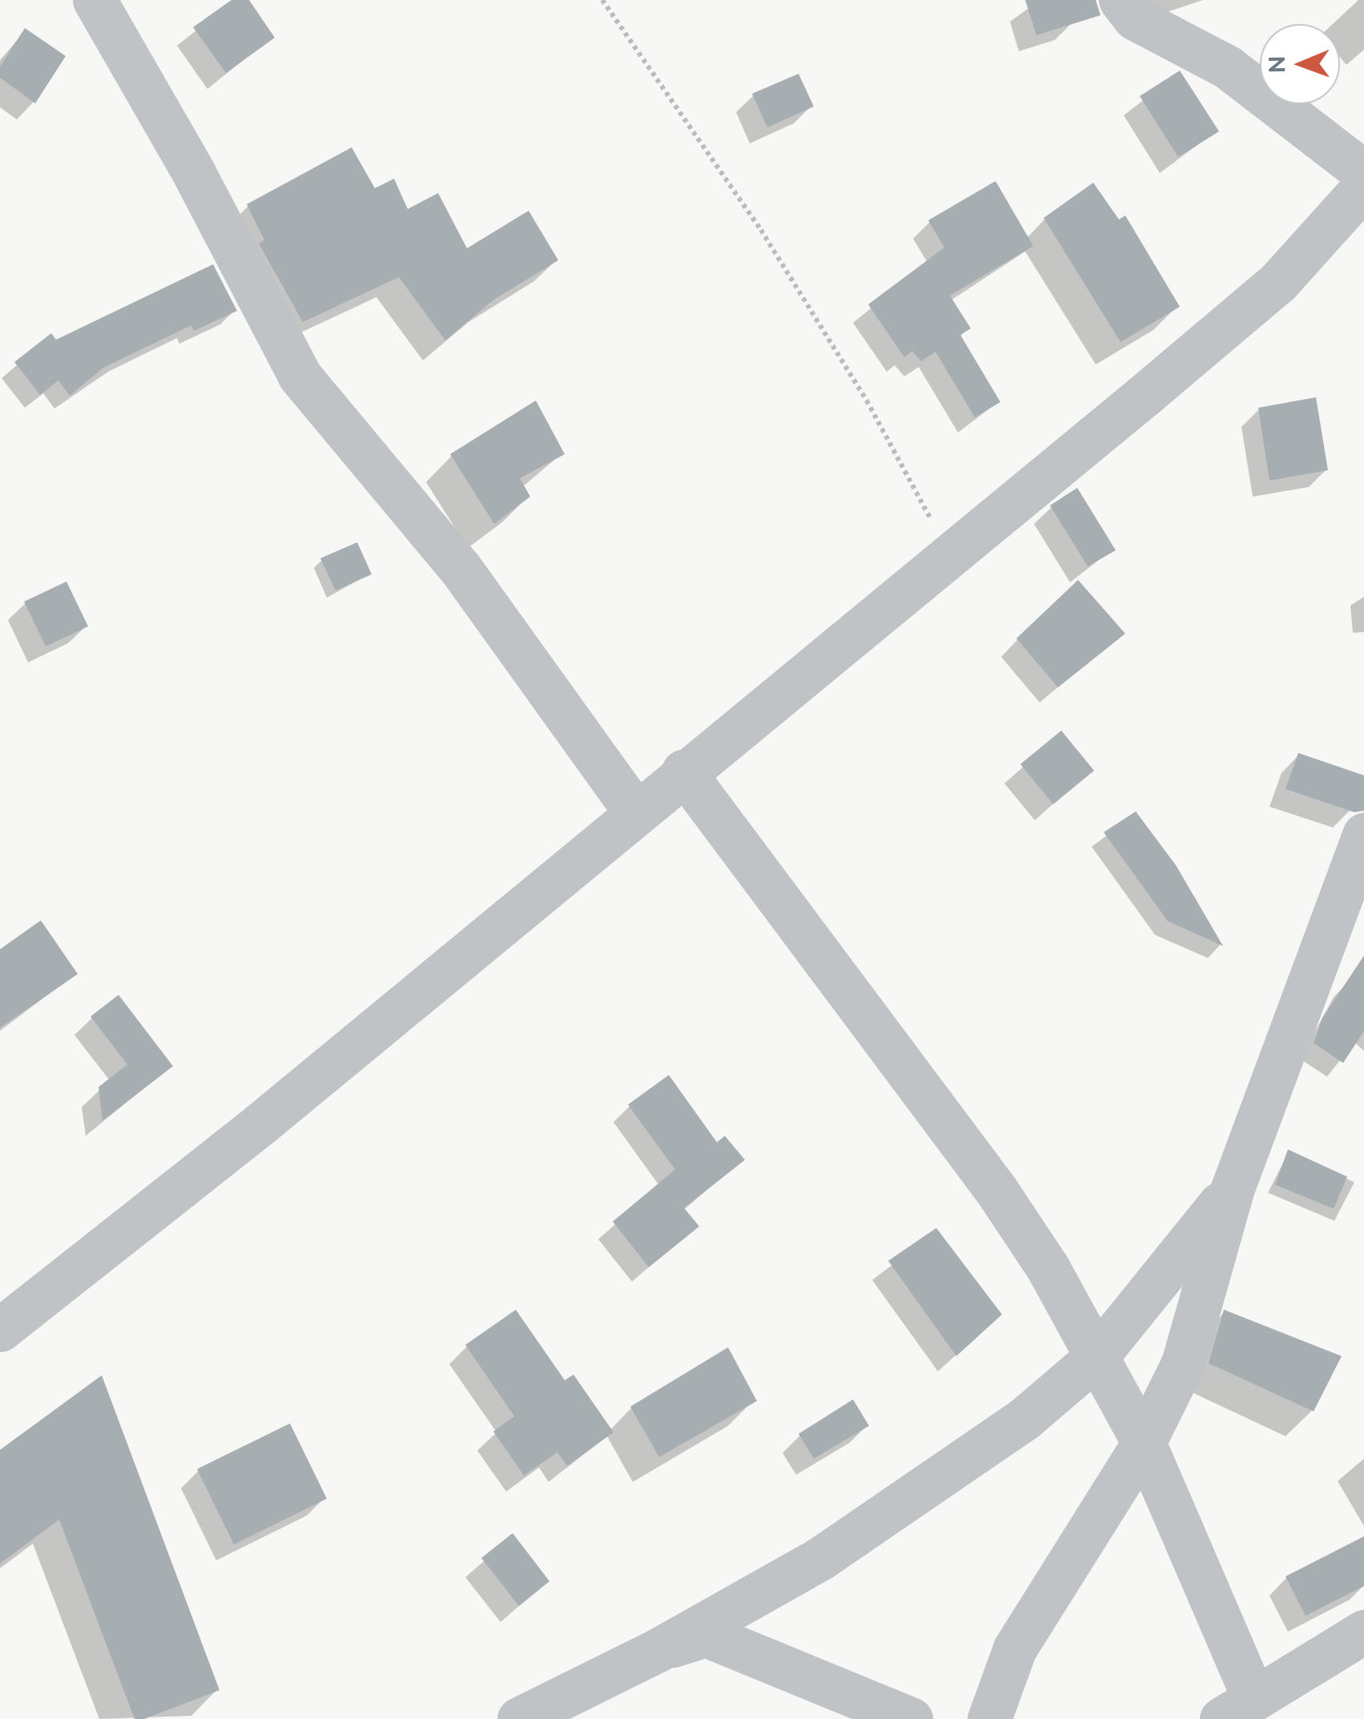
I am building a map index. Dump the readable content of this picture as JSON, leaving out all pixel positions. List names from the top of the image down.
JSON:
{
  "north": "left"
}
